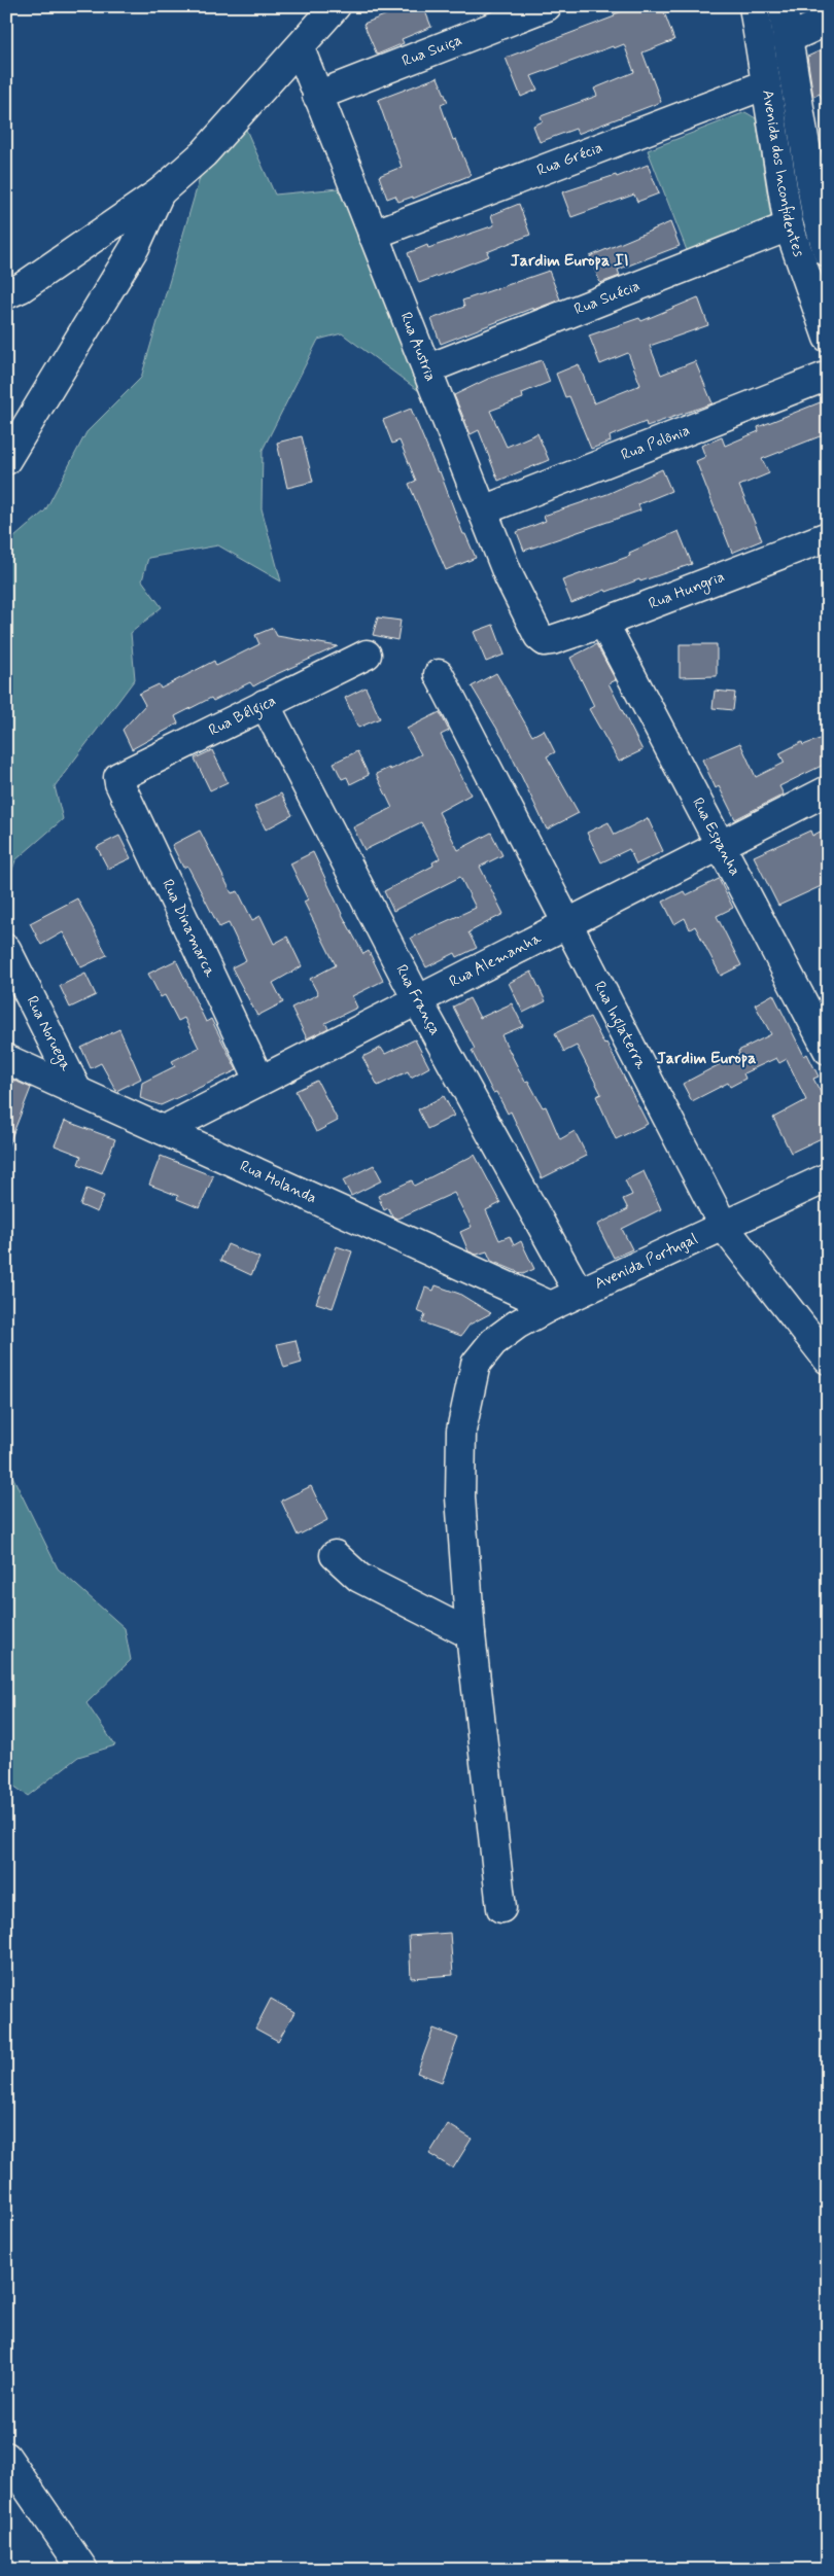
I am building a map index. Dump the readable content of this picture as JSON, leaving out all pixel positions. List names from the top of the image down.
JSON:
{
  "streets": {
    "street": [
      "Rua Suiça",
      "Rua Grécia",
      "Avenida dos Inconfidentes",
      "Rua Suécia",
      "Rua Austria",
      "Rua Polônia",
      "Rua Hungria",
      "Rua Bélgica",
      "Rua Espanha",
      "Rua Dinamarca",
      "Rua Alemanha",
      "Rua França",
      "Rua Inglaterra",
      "Rua Noruega",
      "Rua Holanda",
      "Avenida Portugal"
    ]
  },
  "crossings": [
    ["Rua Suiça", "Rua Austria"],
    ["Rua Grécia", "Avenida dos Inconfidentes"],
    ["Rua Grécia", "Rua Austria"],
    ["Avenida dos Inconfidentes", "Rua Suécia"],
    ["Rua Suécia", "Rua Austria"],
    ["Rua Austria", "Rua Polônia"],
    ["Rua Austria", "Rua Hungria"],
    ["Rua Hungria", "Rua Espanha"],
    ["Rua Bélgica", "Rua Dinamarca"],
    ["Rua Bélgica", "Rua França"],
    ["Rua Espanha", "Rua Alemanha"],
    ["Rua Dinamarca", "Rua Alemanha"],
    ["Rua Alemanha", "Rua França"],
    ["Rua Alemanha", "Rua Inglaterra"],
    ["Rua Alemanha", "Rua Holanda"],
    ["Rua França", "Avenida Portugal"],
    ["Rua Inglaterra", "Avenida Portugal"],
    ["Rua Noruega", "Rua Holanda"],
    ["Rua Holanda", "Avenida Portugal"]
  ],
  "districts": ["Jardim Europa II", "Jardim Europa"]
}
